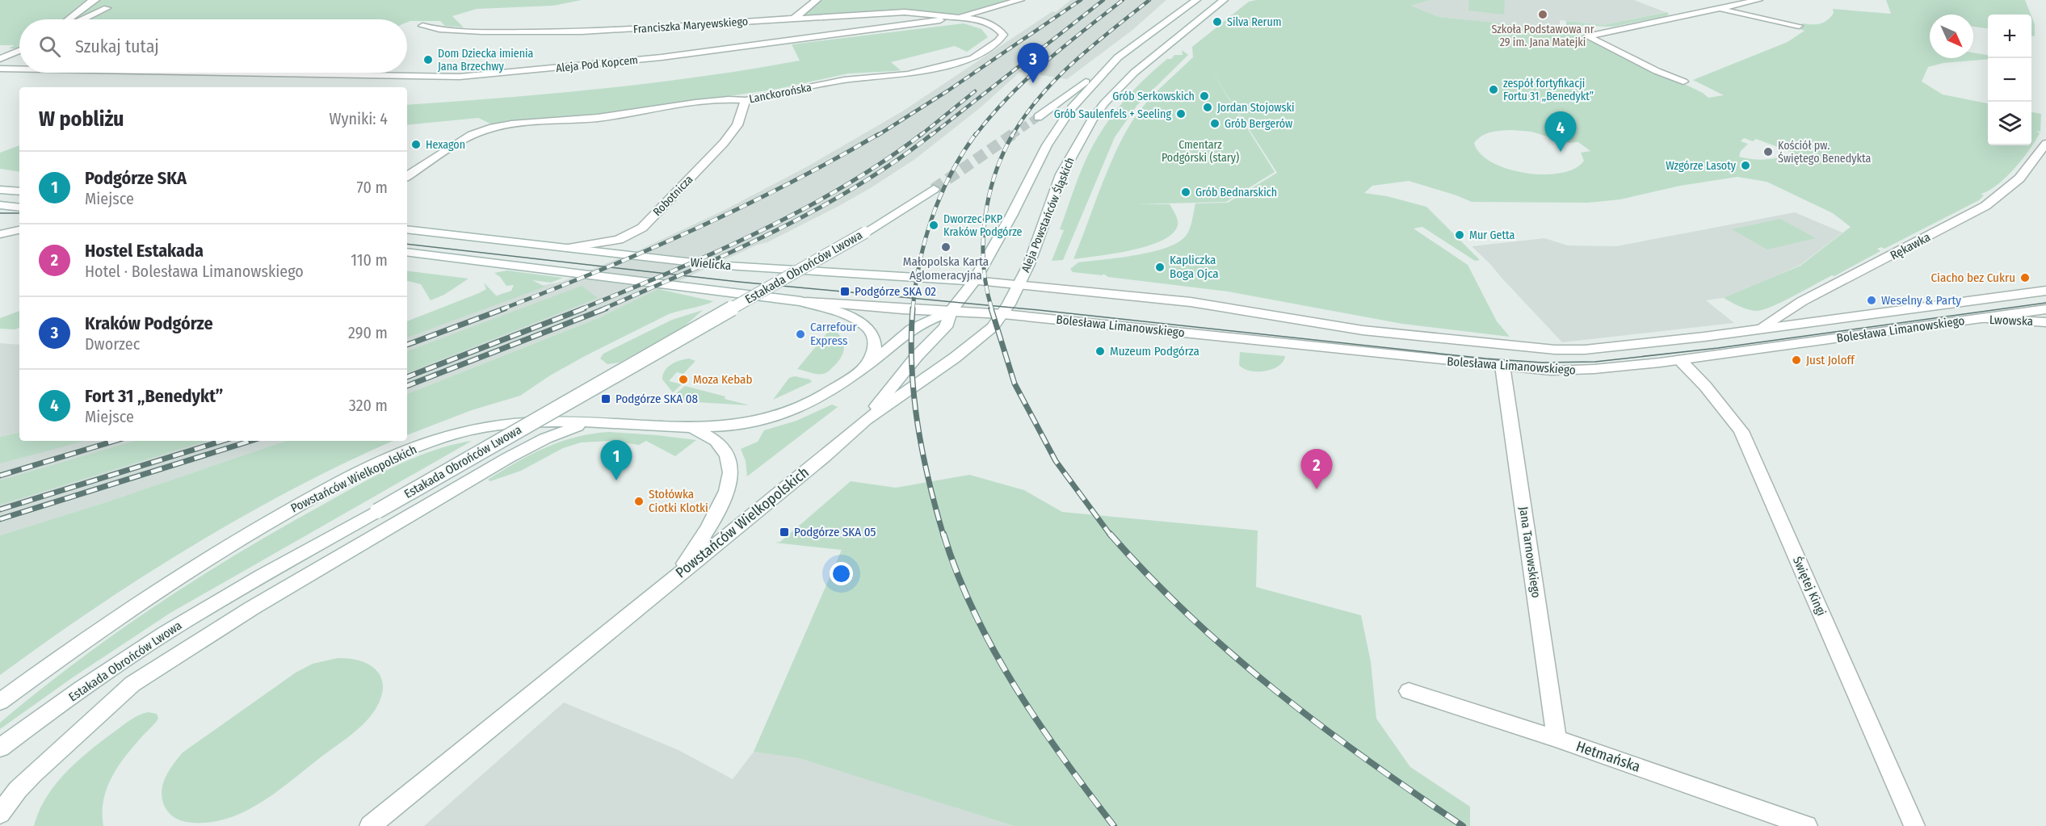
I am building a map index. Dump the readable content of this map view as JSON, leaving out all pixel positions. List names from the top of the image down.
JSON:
{
  "streets": {
    "street": [
      "Franciszka Maryewskiego",
      "Aleja Pod Kopcem",
      "Lanckorońska",
      "Robotnicza",
      "Aleja Powstańców Śląskich",
      "Rękawka",
      "Wielicka",
      "Estakada Obrońców Lwowa",
      "Lwowska",
      "Bolesława Limanowskiego",
      "Powstańców Wielkopolskich",
      "Jana Tarnowskiego",
      "Świętej Kingi",
      "Hetmańska"
    ]
  },
  "crossings": [
    ["Franciszka Maryewskiego", "Aleja Pod Kopcem"],
    ["Franciszka Maryewskiego", "Lanckorońska"],
    ["Aleja Pod Kopcem", "Lanckorońska"],
    ["Lanckorońska", "Robotnicza"],
    ["Robotnicza", "Wielicka"],
    ["Aleja Powstańców Śląskich", "Wielicka"],
    ["Aleja Powstańców Śląskich", "Bolesława Limanowskiego"],
    ["Aleja Powstańców Śląskich", "Powstańców Wielkopolskich"],
    ["Rękawka", "Bolesława Limanowskiego"],
    ["Wielicka", "Bolesława Limanowskiego"],
    ["Wielicka", "Powstańców Wielkopolskich"],
    ["Lwowska", "Bolesława Limanowskiego"],
    ["Bolesława Limanowskiego", "Powstańców Wielkopolskich"],
    ["Bolesława Limanowskiego", "Jana Tarnowskiego"],
    ["Bolesława Limanowskiego", "Świętej Kingi"],
    ["Jana Tarnowskiego", "Hetmańska"]
  ],
  "parks": ["Cmentarz Podgórski (stary)"],
  "places": {
    "other": [
      "Szkoła Podstawowa nr 29 im. Jana Matejki",
      "Silva Rerum",
      "Dom Dziecka imienia Jana Brzechwy",
      "zespół fortyfikacji Fortu 31 „Benedykt”",
      "Grób Serkowskich",
      "Jordan Stojowski",
      "Grób Saulenfels + Seeling",
      "Grób Bergerów",
      "Hexagon",
      "Kościół pw. Świętego Benedykta",
      "Wzgórze Lasoty",
      "Grób Bednarskich",
      "Dworzec PKP Kraków Podgórze",
      "Mur Getta",
      "Małopolska Karta Aglomeracyjna",
      "Kapliczka Boga Ojca",
      "Ciacho bez Cukru",
      "Weselny & Party",
      "Carrefour Express",
      "Muzeum Podgórza",
      "Just Joloff",
      "Moza Kebab",
      "Stołówka Ciotki Klotki"
    ],
    "transit": ["Podgórze SKA 02", "Podgórze SKA 08", "Podgórze SKA 05"]
  },
  "north": "bottom right",
  "page": {
    "map_buttons": ["+", "−"],
    "search": "Szukaj tutaj",
    "pins": [
      "3",
      "4",
      "1",
      "2"
    ],
    "heading": ["W pobliżu", "Wyniki: 4"],
    "list": [
      {
        "mark": "1",
        "name": "Podgórze SKA",
        "note": "Miejsce",
        "value": "70 m"
      },
      {
        "mark": "2",
        "name": "Hostel Estakada",
        "note": "Hotel · Bolesława Limanowskiego",
        "value": "110 m"
      },
      {
        "mark": "3",
        "name": "Kraków Podgórze",
        "note": "Dworzec",
        "value": "290 m"
      },
      {
        "mark": "4",
        "name": "Fort 31 „Benedykt”",
        "note": "Miejsce",
        "value": "320 m"
      }
    ]
  }
}
